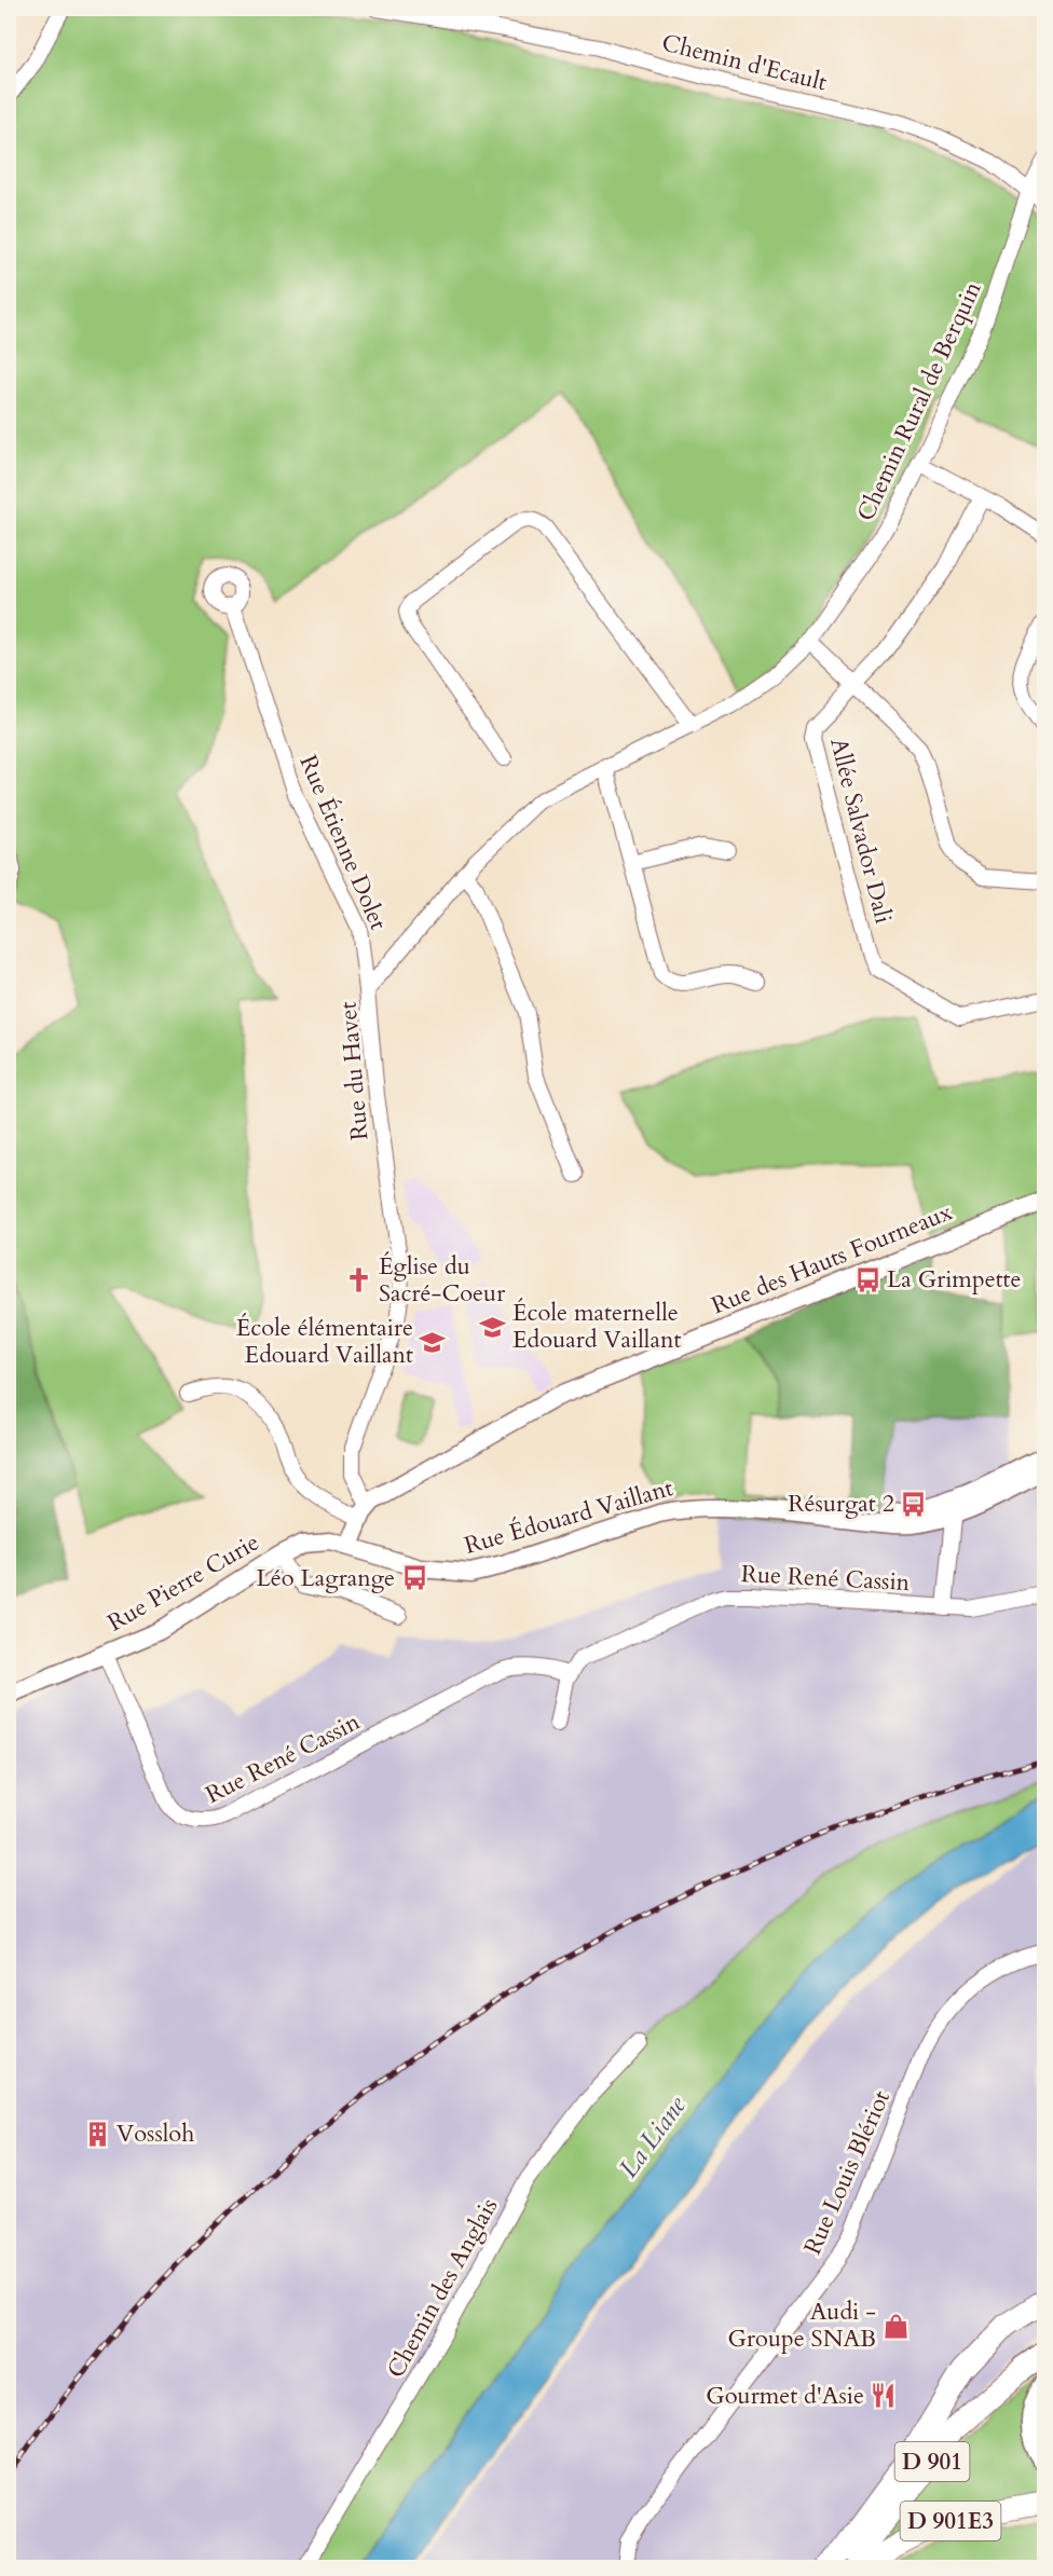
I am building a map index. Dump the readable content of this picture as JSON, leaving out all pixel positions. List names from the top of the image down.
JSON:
{
  "streets": {
    "highway": ["D 901"],
    "main road": ["D 901E3"],
    "street": [
      "Chemin d'Ecault",
      "Chemin Rural de Berquin",
      "Allée Salvador Dali",
      "Rue Étienne Dolet",
      "Rue du Havet",
      "Rue des Hauts Fourneaux",
      "Rue Édouard Vaillant",
      "Rue René Cassin",
      "Rue Pierre Curie",
      "Rue Louis Blériot",
      "Chemin des Anglais"
    ]
  },
  "crossings": [
    ["Chemin d'Ecault", "Chemin Rural de Berquin"],
    ["Chemin Rural de Berquin", "Rue du Havet"],
    ["Rue Étienne Dolet", "Rue du Havet"],
    ["Rue du Havet", "Rue des Hauts Fourneaux"],
    ["Rue Édouard Vaillant", "Rue Pierre Curie"],
    ["Rue René Cassin", "Rue Pierre Curie"],
    ["D 901", "D 901E3"]
  ],
  "water": ["La Liane"],
  "places": {
    "bus stop": ["La Grimpette", "Résurgat 2", "Léo Lagrange"],
    "church": ["Église du Sacré-Coeur"],
    "school or university": ["École maternelle Edouard Vaillant", "École élémentaire Edouard Vaillant"],
    "building": ["Vossloh"],
    "shop": ["Audi - Groupe SNAB"],
    "restaurant": ["Gourmet d'Asie"]
  }
}
